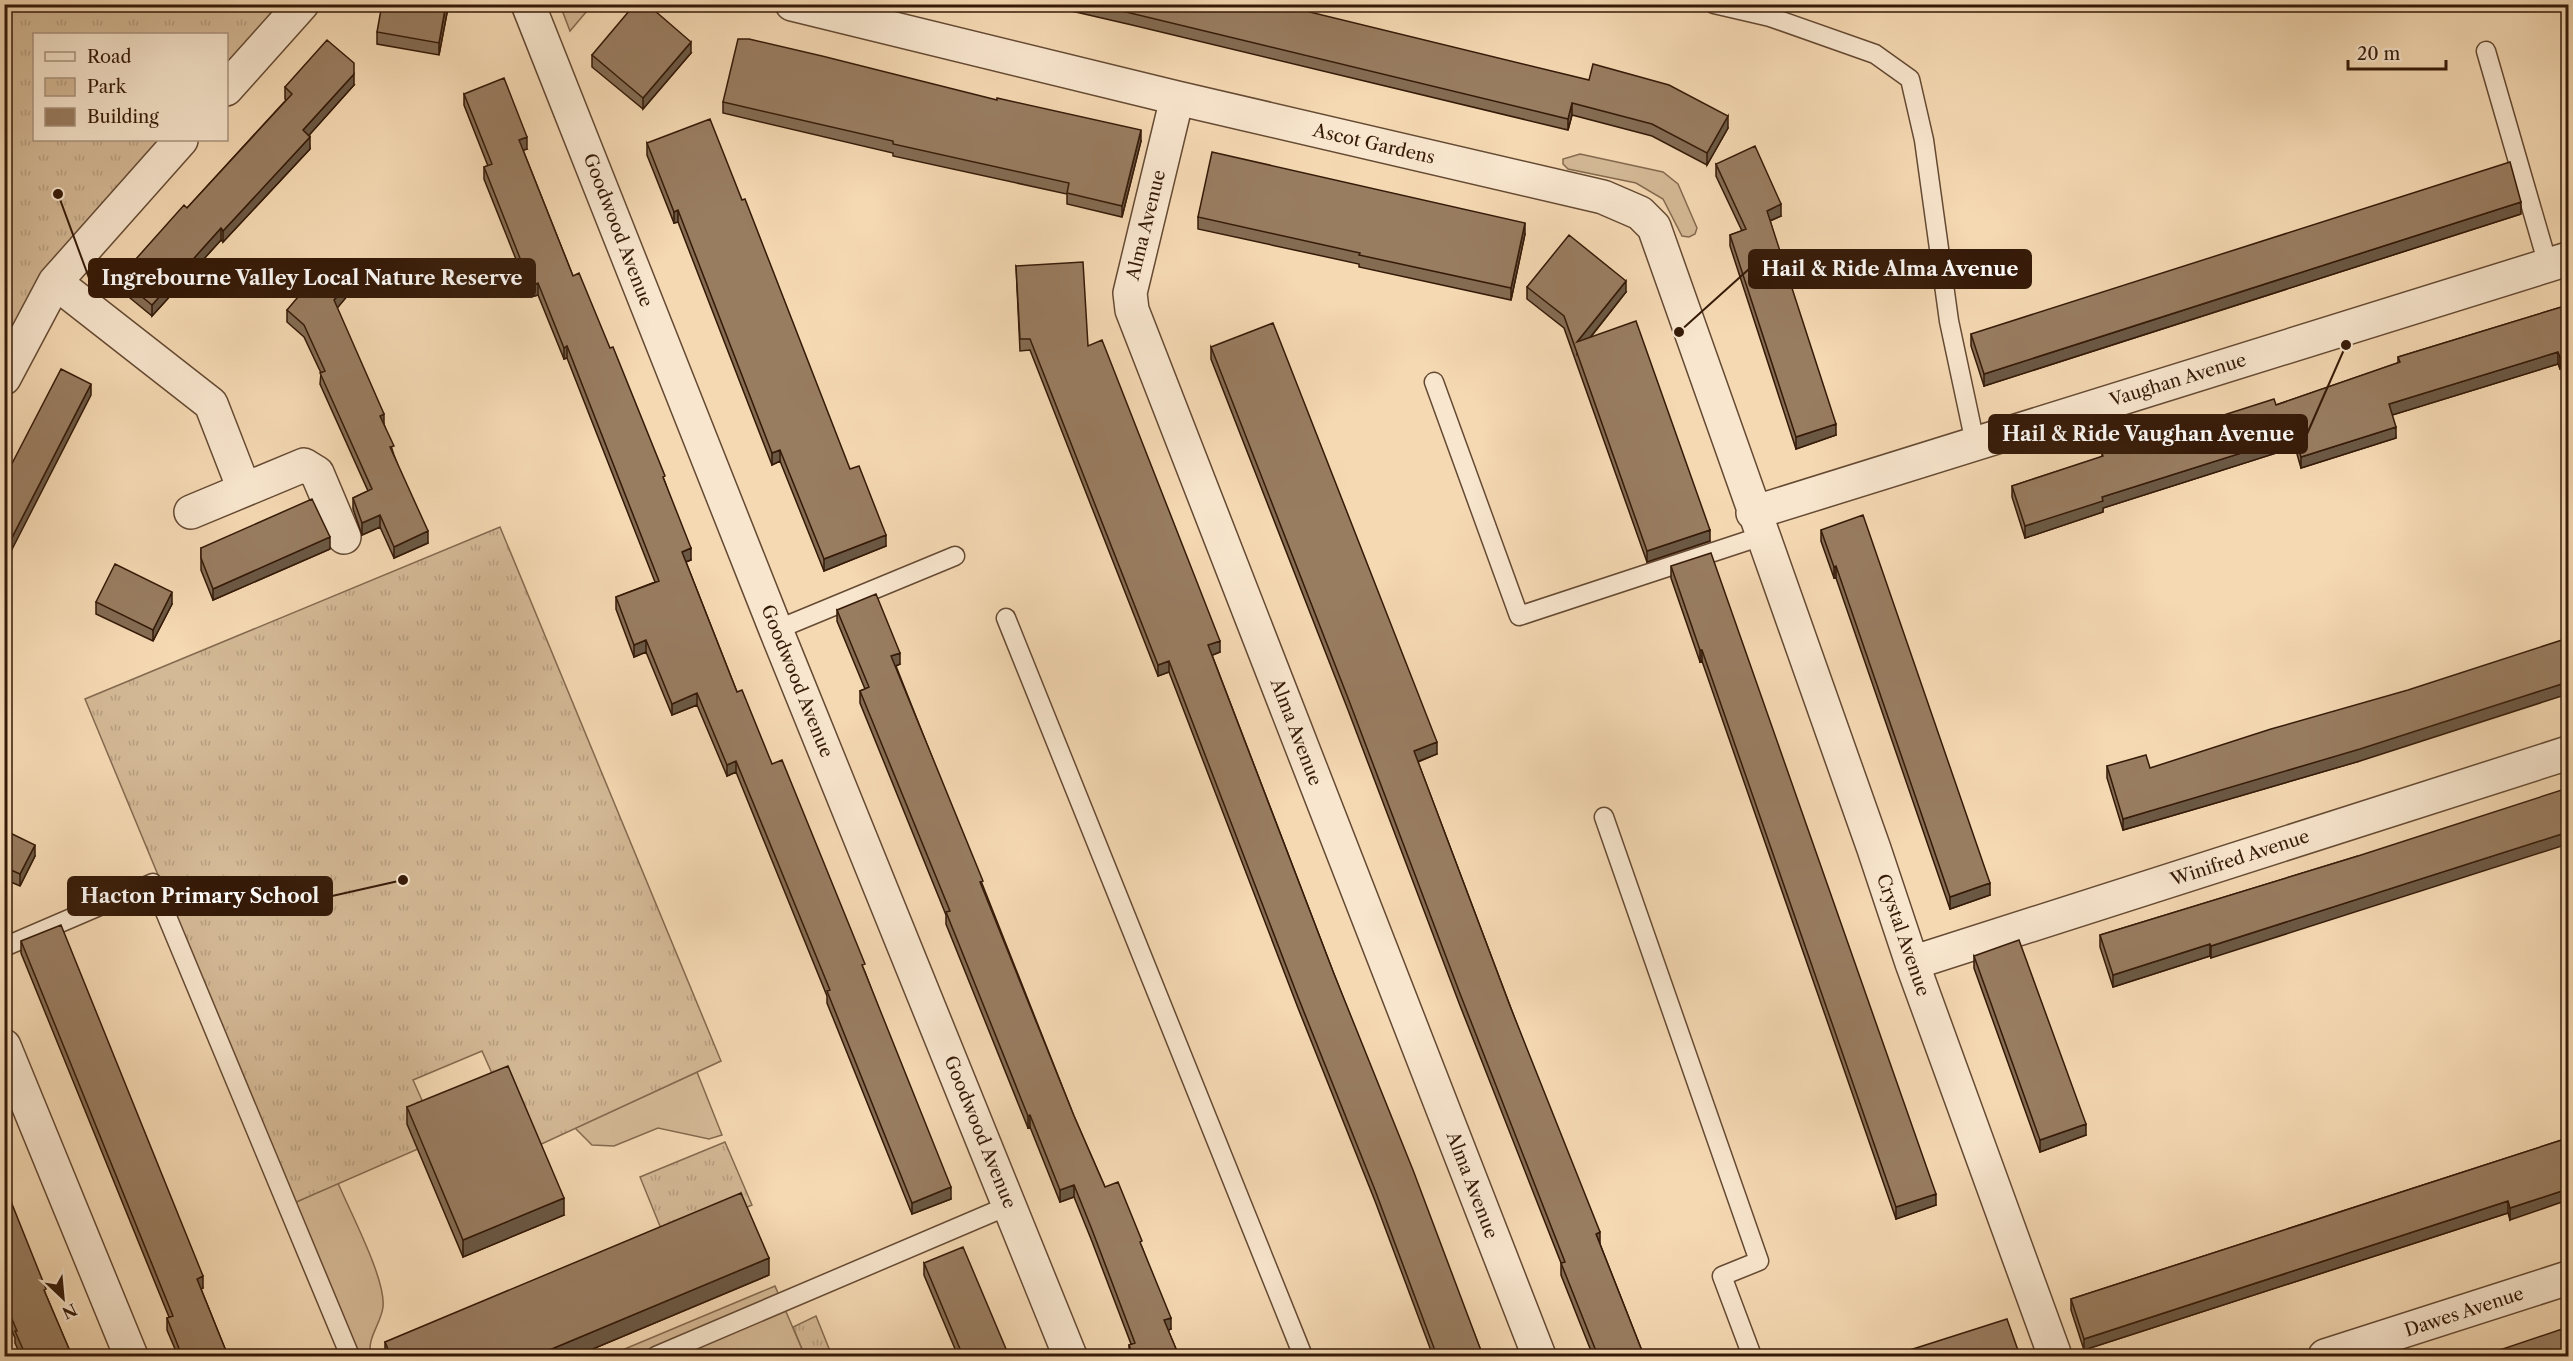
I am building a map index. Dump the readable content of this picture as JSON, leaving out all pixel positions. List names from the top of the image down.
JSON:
{
  "streets": {
    "street": [
      "Ascot Gardens",
      "Alma Avenue",
      "Goodwood Avenue",
      "Vaughan Avenue",
      "Winifred Avenue",
      "Crystal Avenue",
      "Dawes Avenue"
    ]
  },
  "crossings": [
    ["Ascot Gardens", "Alma Avenue"],
    ["Ascot Gardens", "Vaughan Avenue"],
    ["Ascot Gardens", "Crystal Avenue"],
    ["Vaughan Avenue", "Crystal Avenue"],
    ["Winifred Avenue", "Crystal Avenue"]
  ],
  "places": [
    "Ingrebourne Valley Local Nature Reserve",
    "Hail & Ride Alma Avenue",
    "Hail & Ride Vaughan Avenue",
    "Hacton Primary School"
  ],
  "legend": ["Road", "Park", "Building"],
  "scale_bar": "20 m",
  "north": "bottom right"
}
